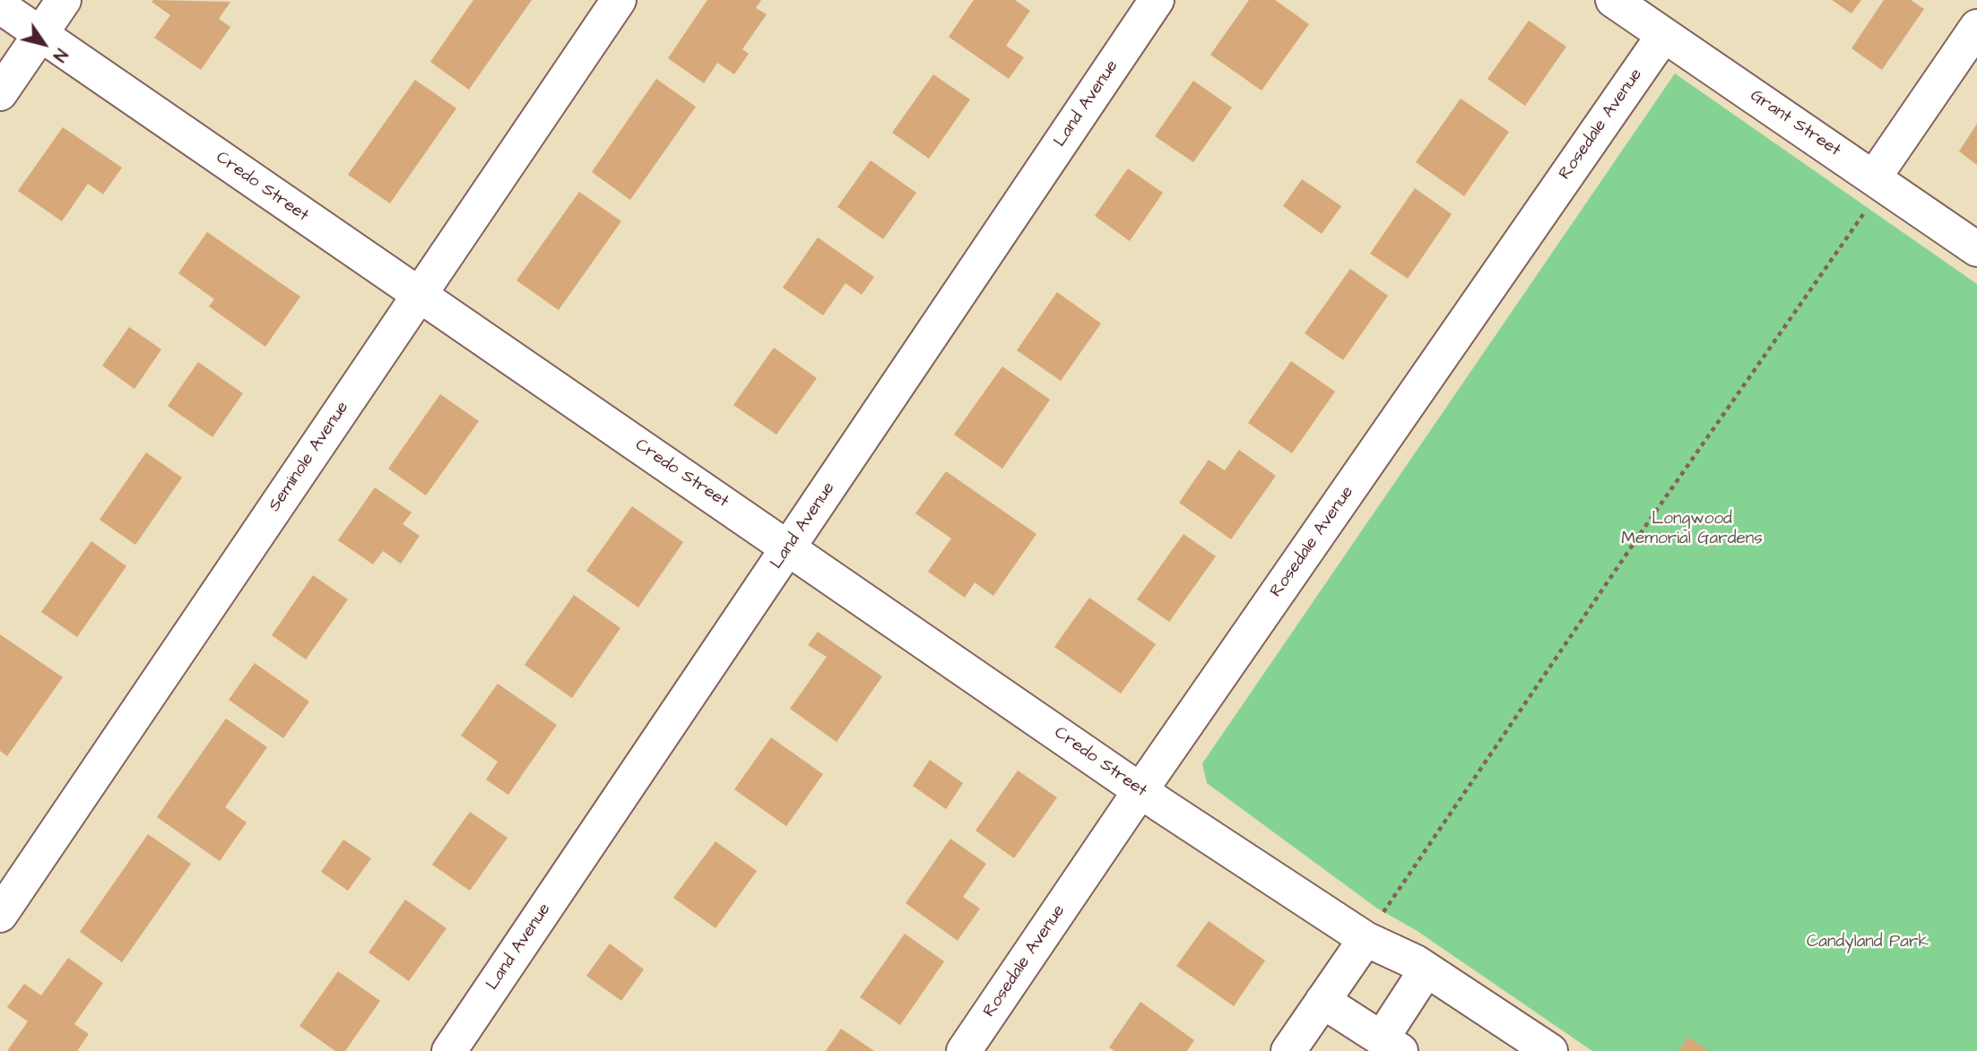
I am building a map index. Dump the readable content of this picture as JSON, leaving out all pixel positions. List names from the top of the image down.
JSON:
{
  "streets": {
    "street": [
      "Land Avenue",
      "Grant Street",
      "Rosedale Avenue",
      "Credo Street",
      "Seminole Avenue"
    ]
  },
  "crossings": [
    ["Land Avenue", "Credo Street"],
    ["Grant Street", "Rosedale Avenue"],
    ["Rosedale Avenue", "Credo Street"],
    ["Credo Street", "Seminole Avenue"]
  ],
  "parks": ["Longwood Memorial Gardens", "Candyland Park"],
  "north": "bottom right"
}
